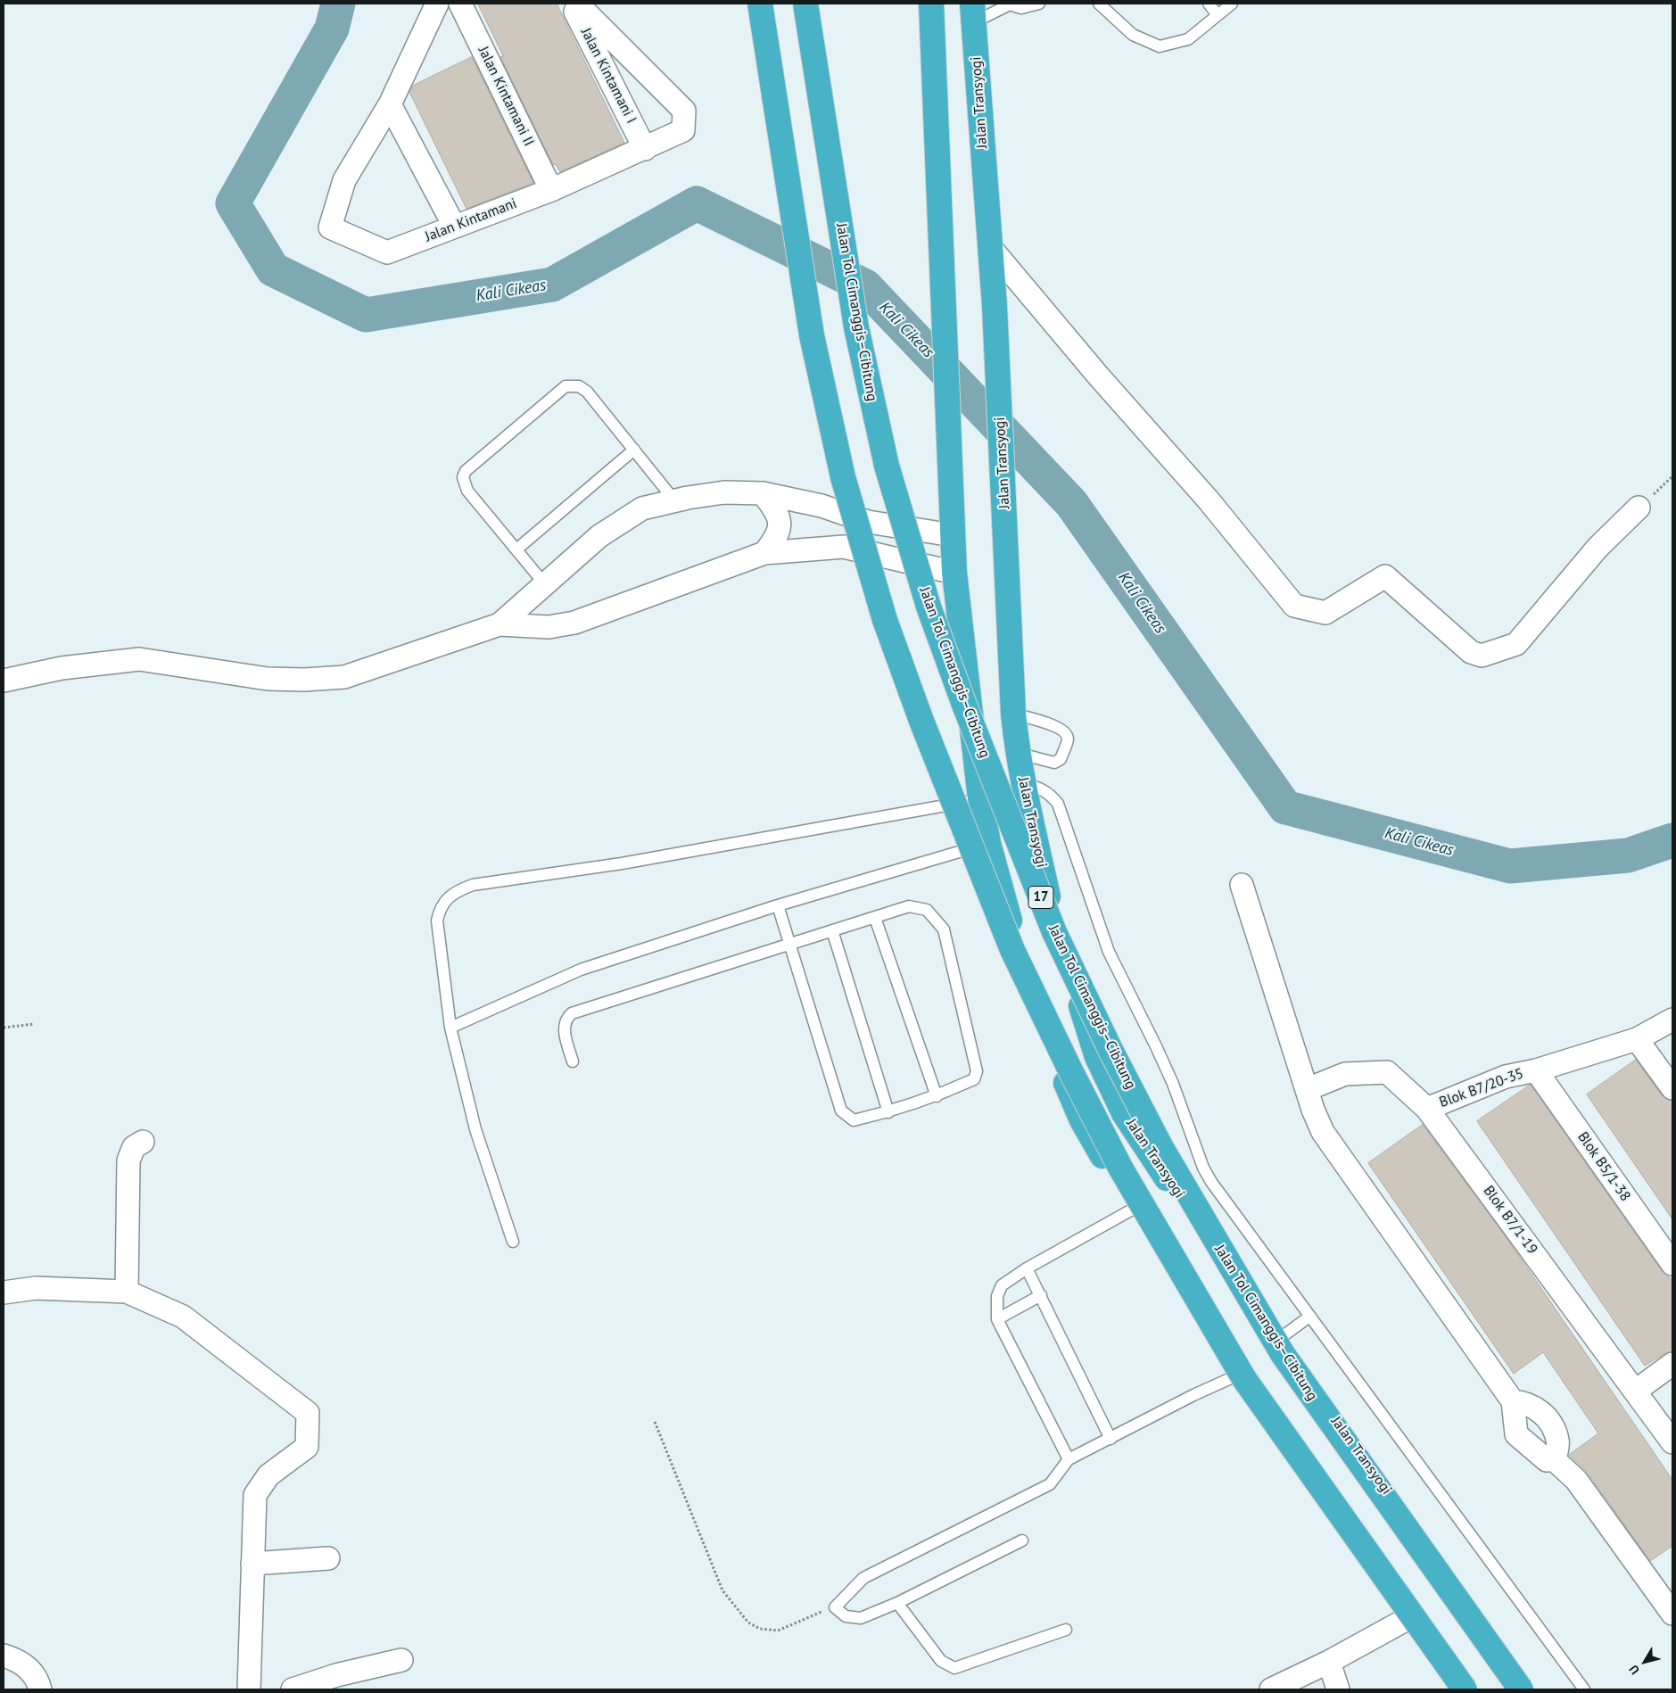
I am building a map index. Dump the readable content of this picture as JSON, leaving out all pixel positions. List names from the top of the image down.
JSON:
{
  "streets": {
    "highway": ["Jalan Transyogi", "Jalan Tol Cimanggis–Cibitung", "17"],
    "street": [
      "Jalan Kintamani I",
      "Jalan Kintamani II",
      "Jalan Kintamani",
      "Blok B7/20-35",
      "Blok B5/1-38",
      "Blok B7/1-19"
    ]
  },
  "crossings": [
    ["Jalan Kintamani I", "Jalan Kintamani"],
    ["Jalan Kintamani II", "Jalan Kintamani"],
    ["Blok B7/20-35", "Blok B5/1-38"],
    ["Blok B7/20-35", "Blok B7/1-19"]
  ],
  "water": ["Kali Cikeas"],
  "north": "bottom left"
}
